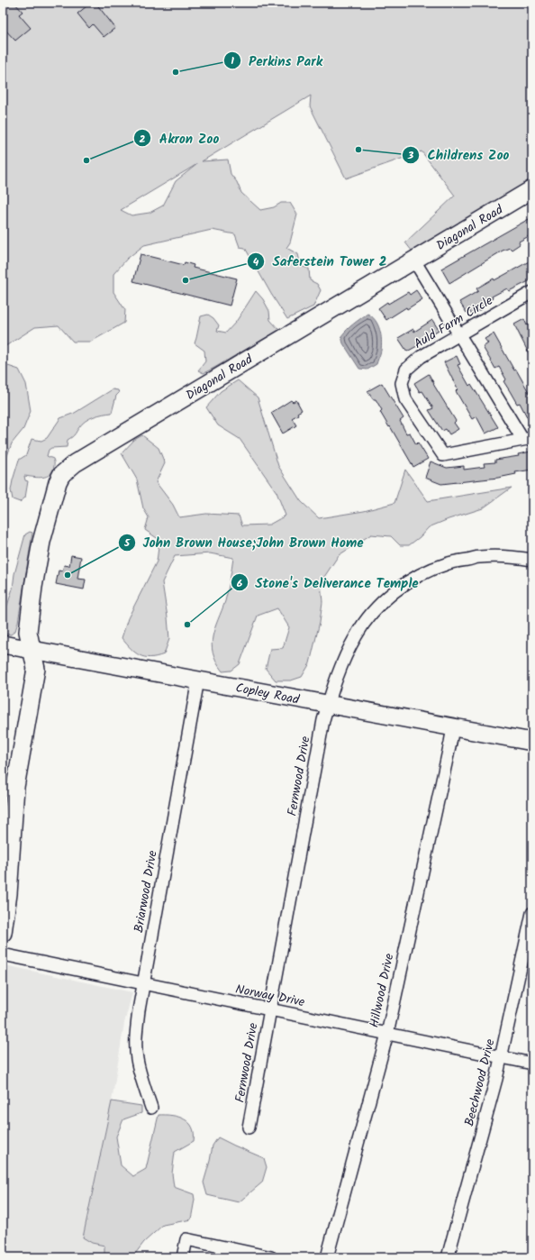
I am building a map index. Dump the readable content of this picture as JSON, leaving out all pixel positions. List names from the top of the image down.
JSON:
{
  "streets": {
    "street": [
      "Diagonal Road",
      "Auld Farm Circle",
      "Copley Road",
      "Fernwood Drive",
      "Briarwood Drive",
      "Hillwood Drive",
      "Norway Drive",
      "Beechwood Drive"
    ]
  },
  "crossings": [
    ["Diagonal Road", "Copley Road"],
    ["Copley Road", "Fernwood Drive"],
    ["Copley Road", "Briarwood Drive"],
    ["Copley Road", "Hillwood Drive"],
    ["Fernwood Drive", "Norway Drive"],
    ["Briarwood Drive", "Norway Drive"],
    ["Hillwood Drive", "Norway Drive"],
    ["Norway Drive", "Beechwood Drive"]
  ],
  "places": [
    "Perkins Park",
    "Childrens Zoo",
    "Akron Zoo",
    "Saferstein Tower 2",
    "John Brown House;John Brown Home",
    "Stone's Deliverance Temple"
  ]
}
